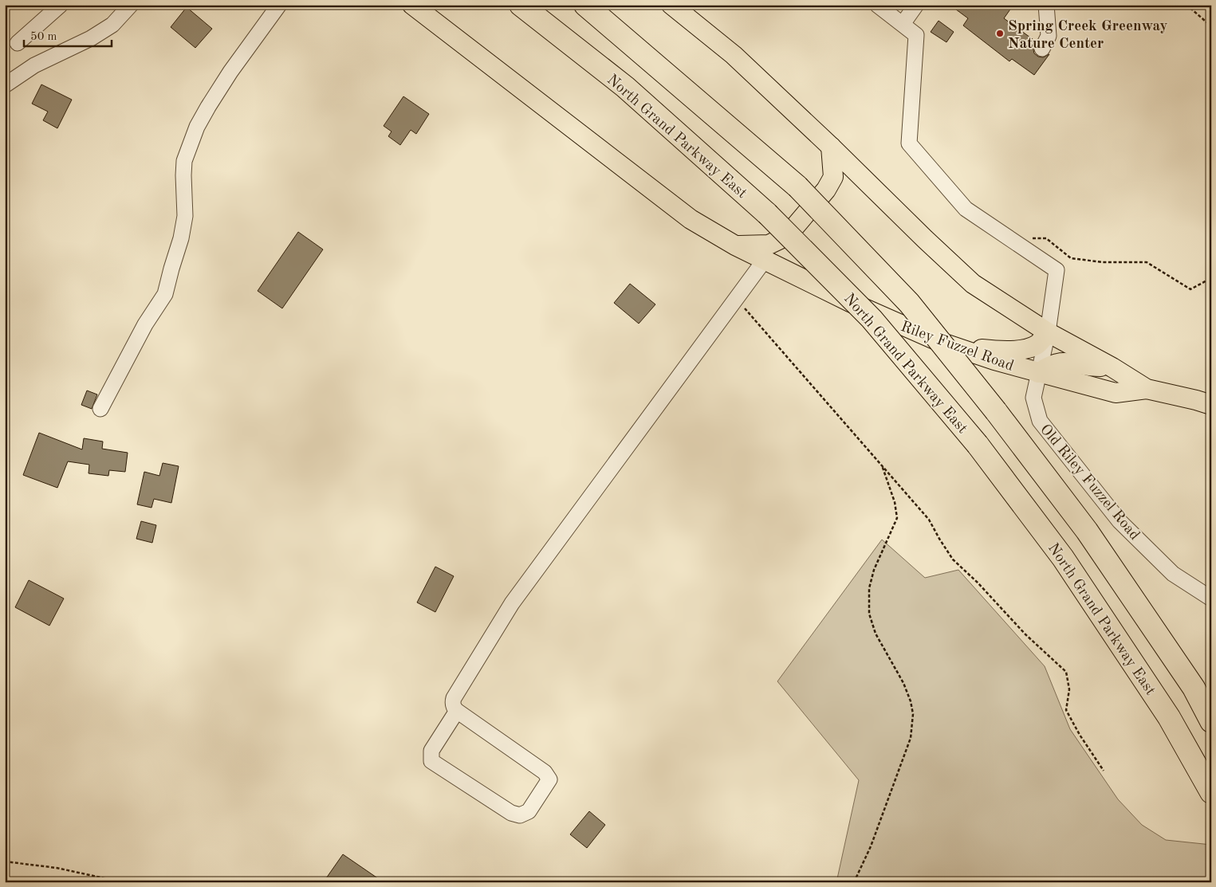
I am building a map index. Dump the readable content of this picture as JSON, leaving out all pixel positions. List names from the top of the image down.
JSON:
{
  "streets": {
    "highway": ["North Grand Parkway East"],
    "main road": ["Riley Fuzzel Road"],
    "street": ["Old Riley Fuzzel Road"]
  },
  "crossings": [
    ["Riley Fuzzel Road", "Old Riley Fuzzel Road"]
  ],
  "places": ["Spring Creek Greenway Nature Center"],
  "scale_bar": "50 m"
}
